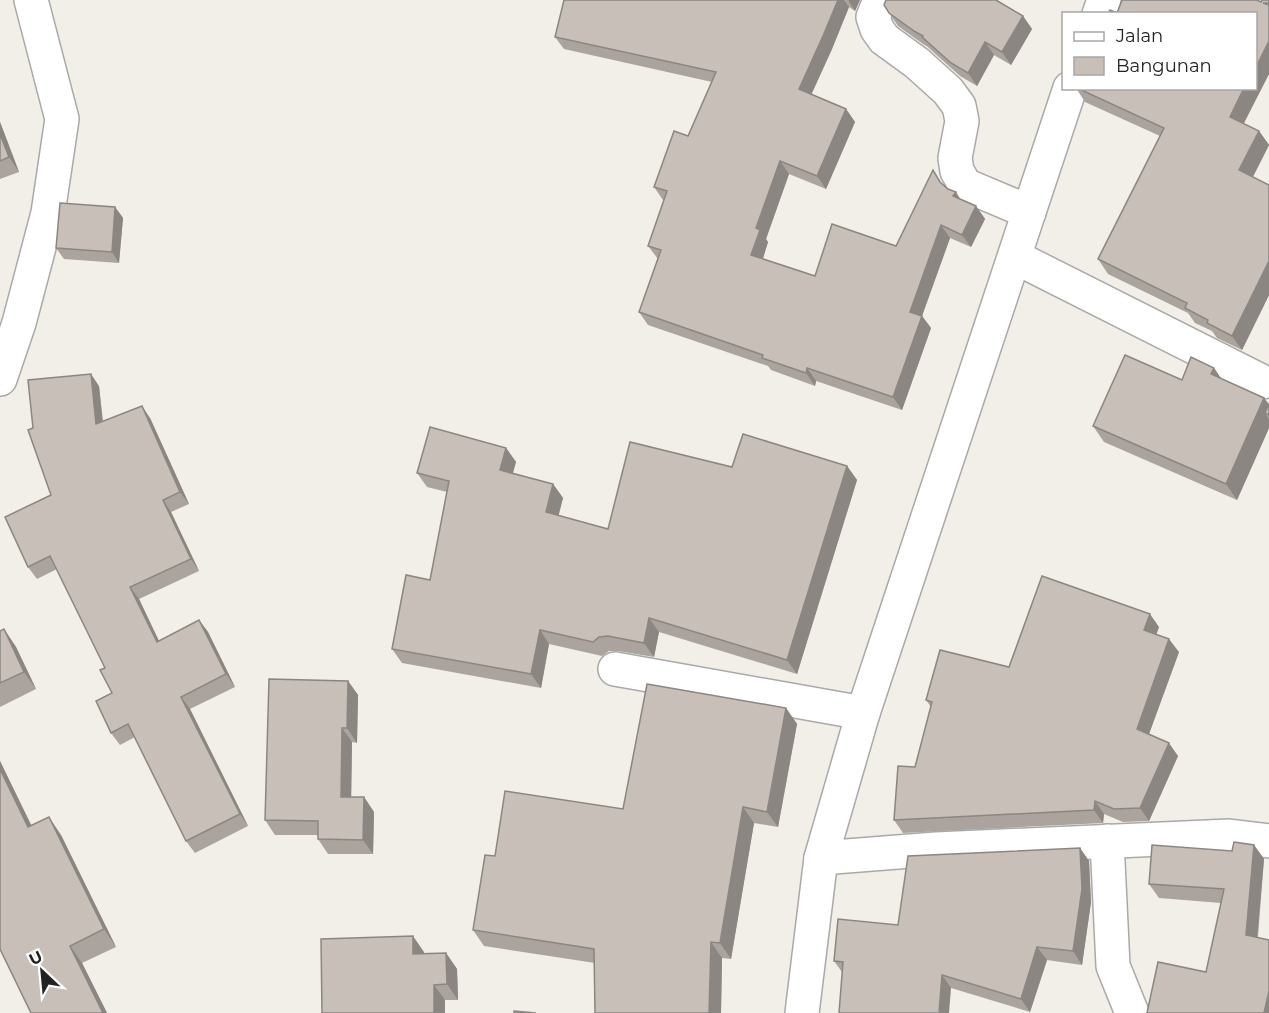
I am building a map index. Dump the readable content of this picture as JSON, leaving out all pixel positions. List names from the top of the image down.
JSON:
{
  "legend": ["Jalan", "Bangunan"],
  "north": "top left"
}
